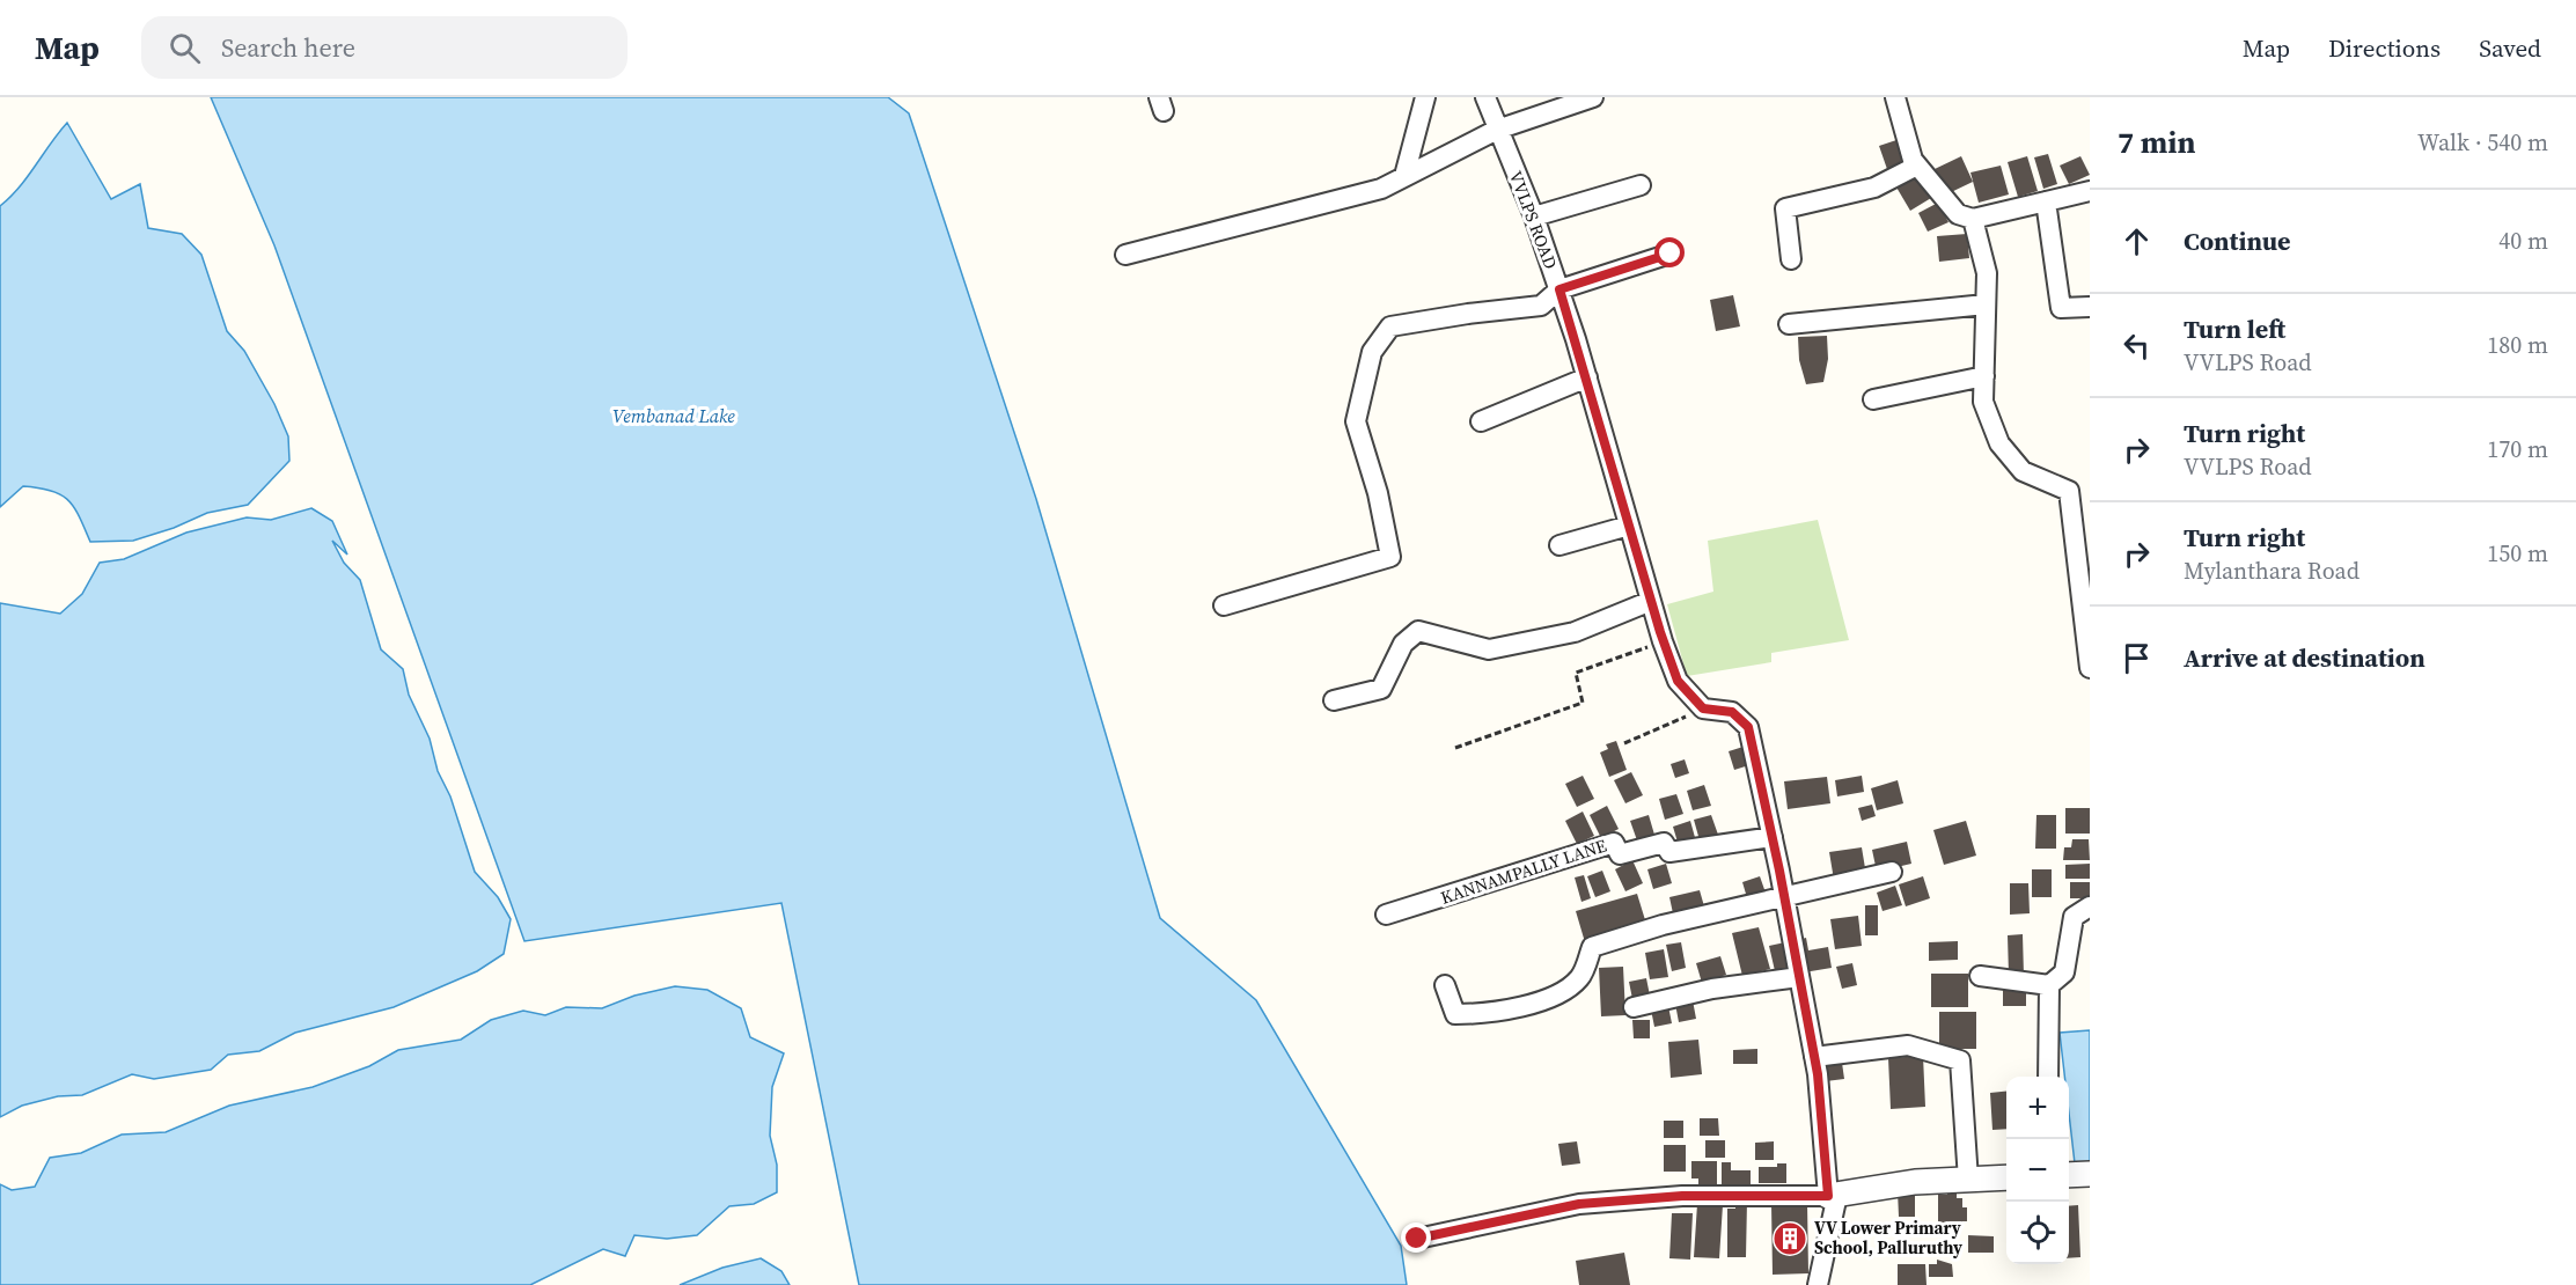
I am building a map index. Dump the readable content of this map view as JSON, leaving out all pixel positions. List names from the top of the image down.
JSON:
{
  "streets": {
    "street": ["VVLPS ROAD", "KANNAMPALLY LANE"]
  },
  "water": ["Vembanad Lake"],
  "places": {
    "building": ["VV Lower Primary School, Palluruthy"]
  },
  "page": {
    "header": "Map",
    "search": "Search here",
    "nav": ["Map", "Directions", "Saved"],
    "heading": ["7 min", "Walk · 540 m"],
    "list": [
      ["Continue", "40 m"],
      ["Turn left", "VVLPS Road", "180 m"],
      ["Turn right", "VVLPS Road", "170 m"],
      ["Turn right", "Mylanthara Road", "150 m"],
      "Arrive at destination"
    ],
    "map_buttons": ["+", "−"]
  }
}
